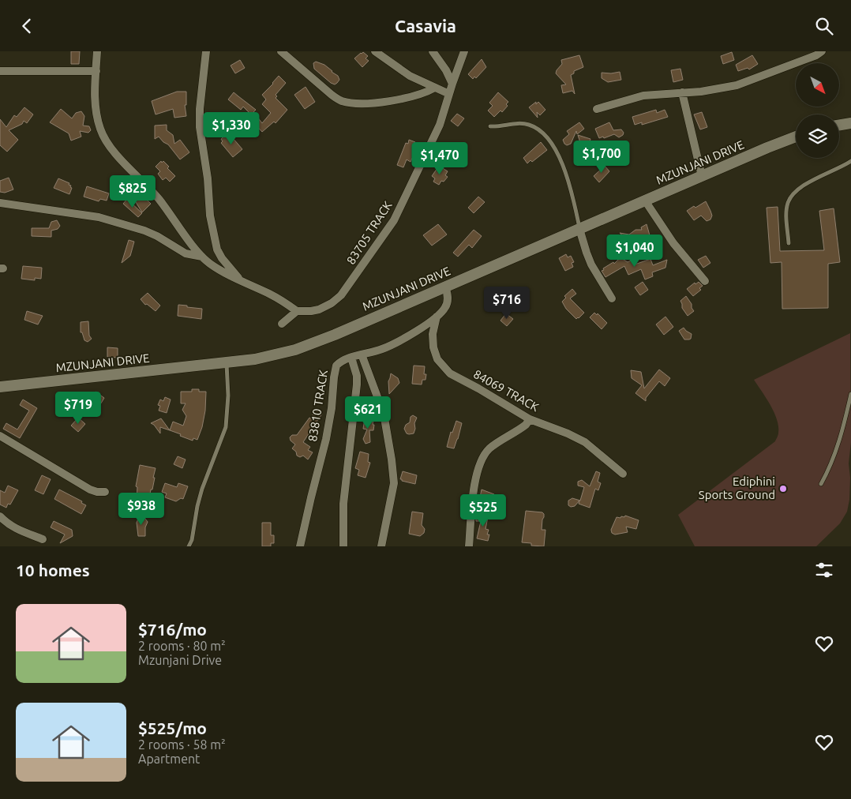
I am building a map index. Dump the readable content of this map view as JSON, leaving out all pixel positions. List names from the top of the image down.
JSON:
{
  "streets": {
    "main road": ["MZUNJANI DRIVE"],
    "street": ["83705 TRACK", "84069 TRACK", "83810 TRACK"]
  },
  "crossings": [
    ["MZUNJANI DRIVE", "83810 TRACK"],
    ["84069 TRACK", "83810 TRACK"]
  ],
  "places": ["Ediphini Sports Ground"],
  "north": "bottom right",
  "page": {
    "header": "Casavia",
    "price": [
      "$1,330",
      "$1,700",
      "$1,470",
      "$825",
      "$1,040",
      "$716",
      "$719",
      "$621",
      "$938",
      "$525"
    ],
    "heading": "10 homes",
    "list": [
      {
        "name": "$716/mo",
        "note": "2 rooms · 80 m² · Mzunjani Drive"
      },
      {
        "name": "$525/mo",
        "note": "2 rooms · 58 m² · Apartment"
      }
    ]
  }
}
